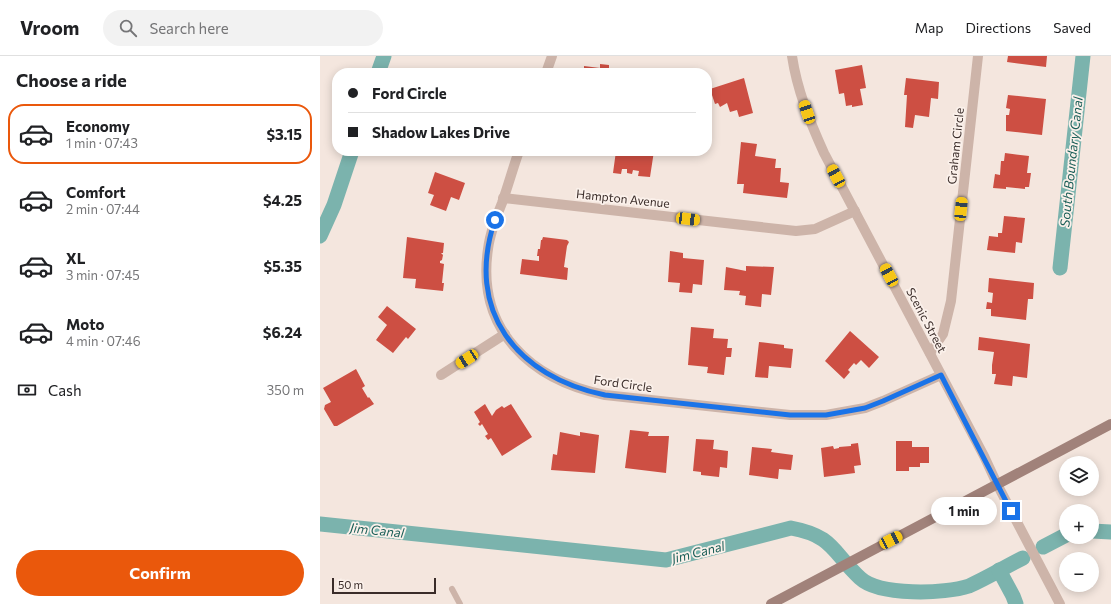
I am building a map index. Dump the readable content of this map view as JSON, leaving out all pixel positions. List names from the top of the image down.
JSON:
{
  "streets": {
    "street": [
      "Graham Circle",
      "Hampton Avenue",
      "Scenic Street",
      "Ford Circle"
    ]
  },
  "crossings": [
    ["Graham Circle", "Scenic Street"],
    ["Hampton Avenue", "Scenic Street"],
    ["Hampton Avenue", "Ford Circle"],
    ["Scenic Street", "Ford Circle"]
  ],
  "water": ["South Boundary Canal", "Jim Canal"],
  "scale_bar": "50 m",
  "page": {
    "header": "Vroom",
    "search": "Search here",
    "nav": ["Map", "Directions", "Saved"],
    "heading": "Choose a ride",
    "banner": ["Ford Circle", "Shadow Lakes Drive"],
    "list": [
      {
        "name": "Economy",
        "note": "1 min · 07:43",
        "value": "$3.15"
      },
      {
        "name": "Comfort",
        "note": "2 min · 07:44",
        "value": "$4.25"
      },
      {
        "name": "XL",
        "note": "3 min · 07:45",
        "value": "$5.35"
      },
      {
        "name": "Moto",
        "note": "4 min · 07:46",
        "value": "$6.24"
      }
    ],
    "pay": ["Cash", "350 m"],
    "map_buttons": ["+", "−"],
    "bubble": "1 min",
    "buttons": "Confirm",
    "scale": "50 m"
  }
}
